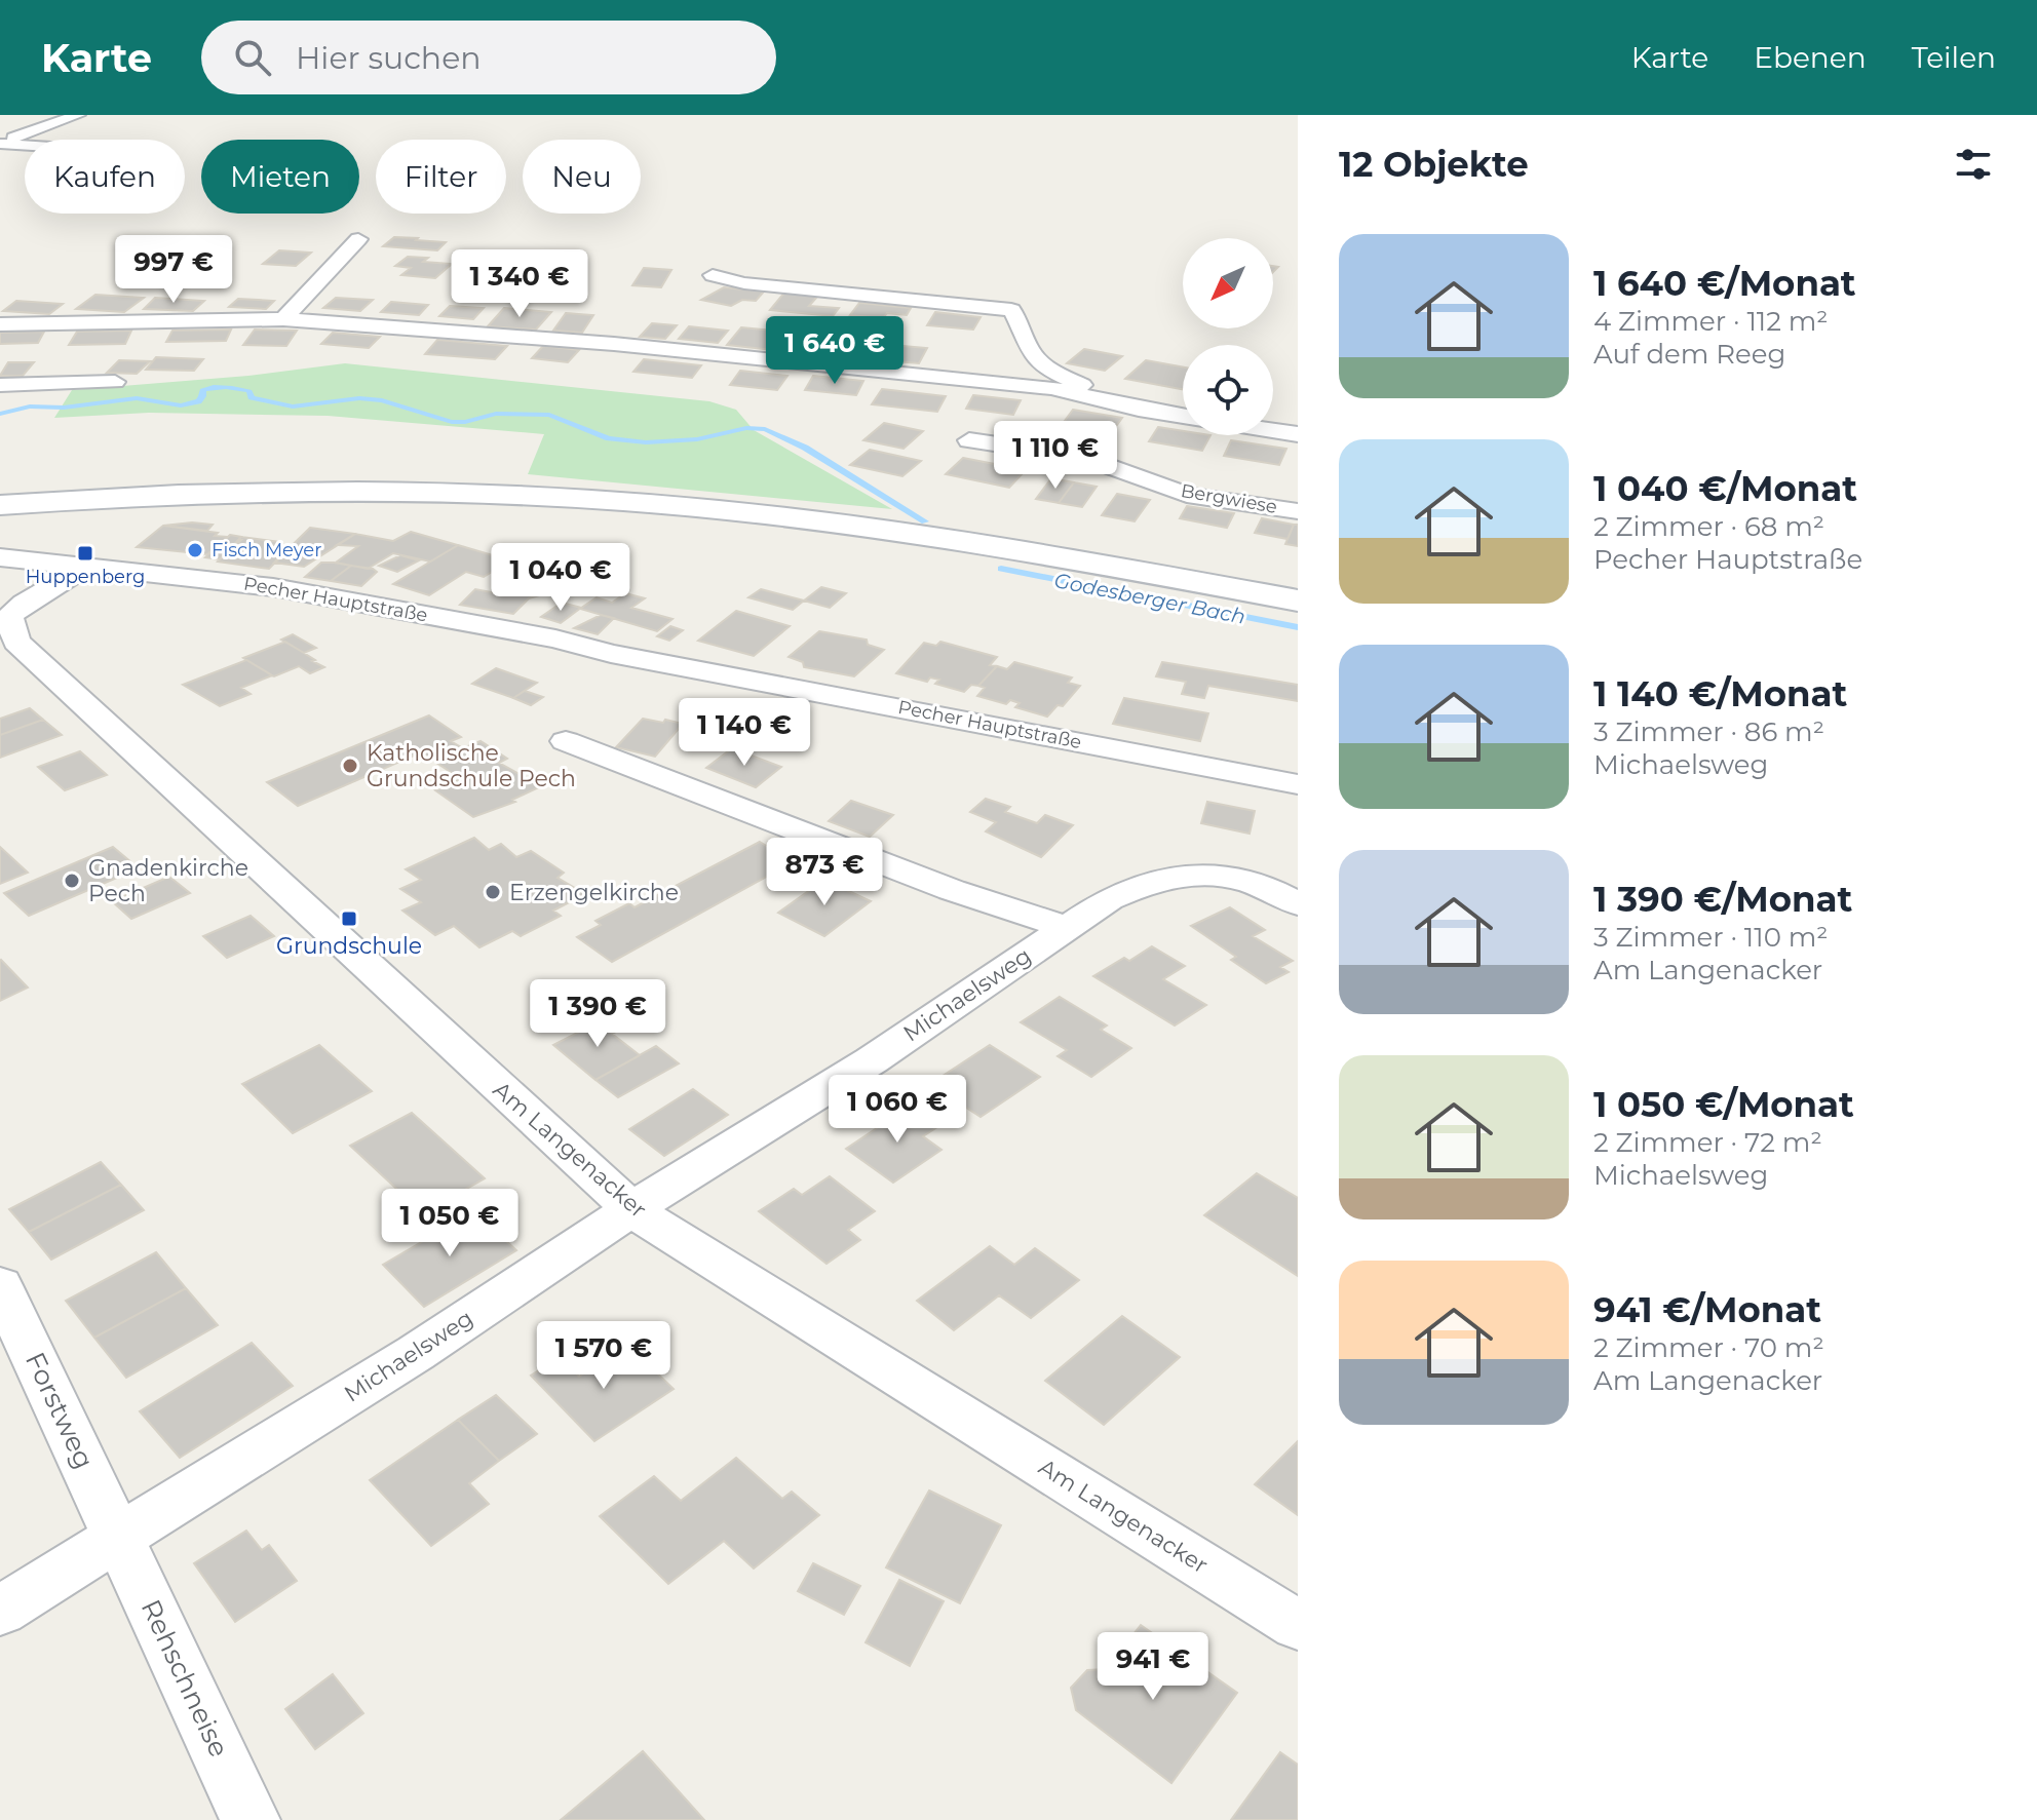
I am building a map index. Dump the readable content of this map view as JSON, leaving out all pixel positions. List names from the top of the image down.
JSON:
{
  "streets": {
    "street": [
      "Bergwiese",
      "Pecher Hauptstraße",
      "Michaelsweg",
      "Am Langenacker",
      "Forstweg",
      "Rehschneise"
    ]
  },
  "crossings": [
    ["Pecher Hauptstraße", "Am Langenacker"],
    ["Michaelsweg", "Am Langenacker"],
    ["Michaelsweg", "Forstweg"],
    ["Michaelsweg", "Rehschneise"],
    ["Forstweg", "Rehschneise"]
  ],
  "water": ["Godesberger Bach"],
  "places": {
    "other": [
      "Fisch Meyer",
      "Katholische Grundschule Pech",
      "Gnadenkirche Pech",
      "Erzengelkirche"
    ],
    "transit": ["Huppenberg", "Grundschule"]
  },
  "north": "bottom left",
  "page": {
    "header": "Karte",
    "search": "Hier suchen",
    "nav": ["Karte", "Ebenen", "Teilen"],
    "heading": "12 Objekte",
    "chip": [
      "Kaufen",
      "Mieten",
      "Filter",
      "Neu"
    ],
    "list": [
      {
        "name": "1 640 €/Monat",
        "note": "4 Zimmer · 112 m² · Auf dem Reeg"
      },
      {
        "name": "1 040 €/Monat",
        "note": "2 Zimmer · 68 m² · Pecher Hauptstraße"
      },
      {
        "name": "1 140 €/Monat",
        "note": "3 Zimmer · 86 m² · Michaelsweg"
      },
      {
        "name": "1 390 €/Monat",
        "note": "3 Zimmer · 110 m² · Am Langenacker"
      },
      {
        "name": "1 050 €/Monat",
        "note": "2 Zimmer · 72 m² · Michaelsweg"
      },
      {
        "name": "941 €/Monat",
        "note": "2 Zimmer · 70 m² · Am Langenacker"
      }
    ],
    "price": [
      "997 €",
      "1 340 €",
      "1 640 €",
      "1 110 €",
      "1 040 €",
      "1 140 €",
      "873 €",
      "1 390 €",
      "1 060 €",
      "1 050 €",
      "1 570 €",
      "941 €"
    ]
  }
}
